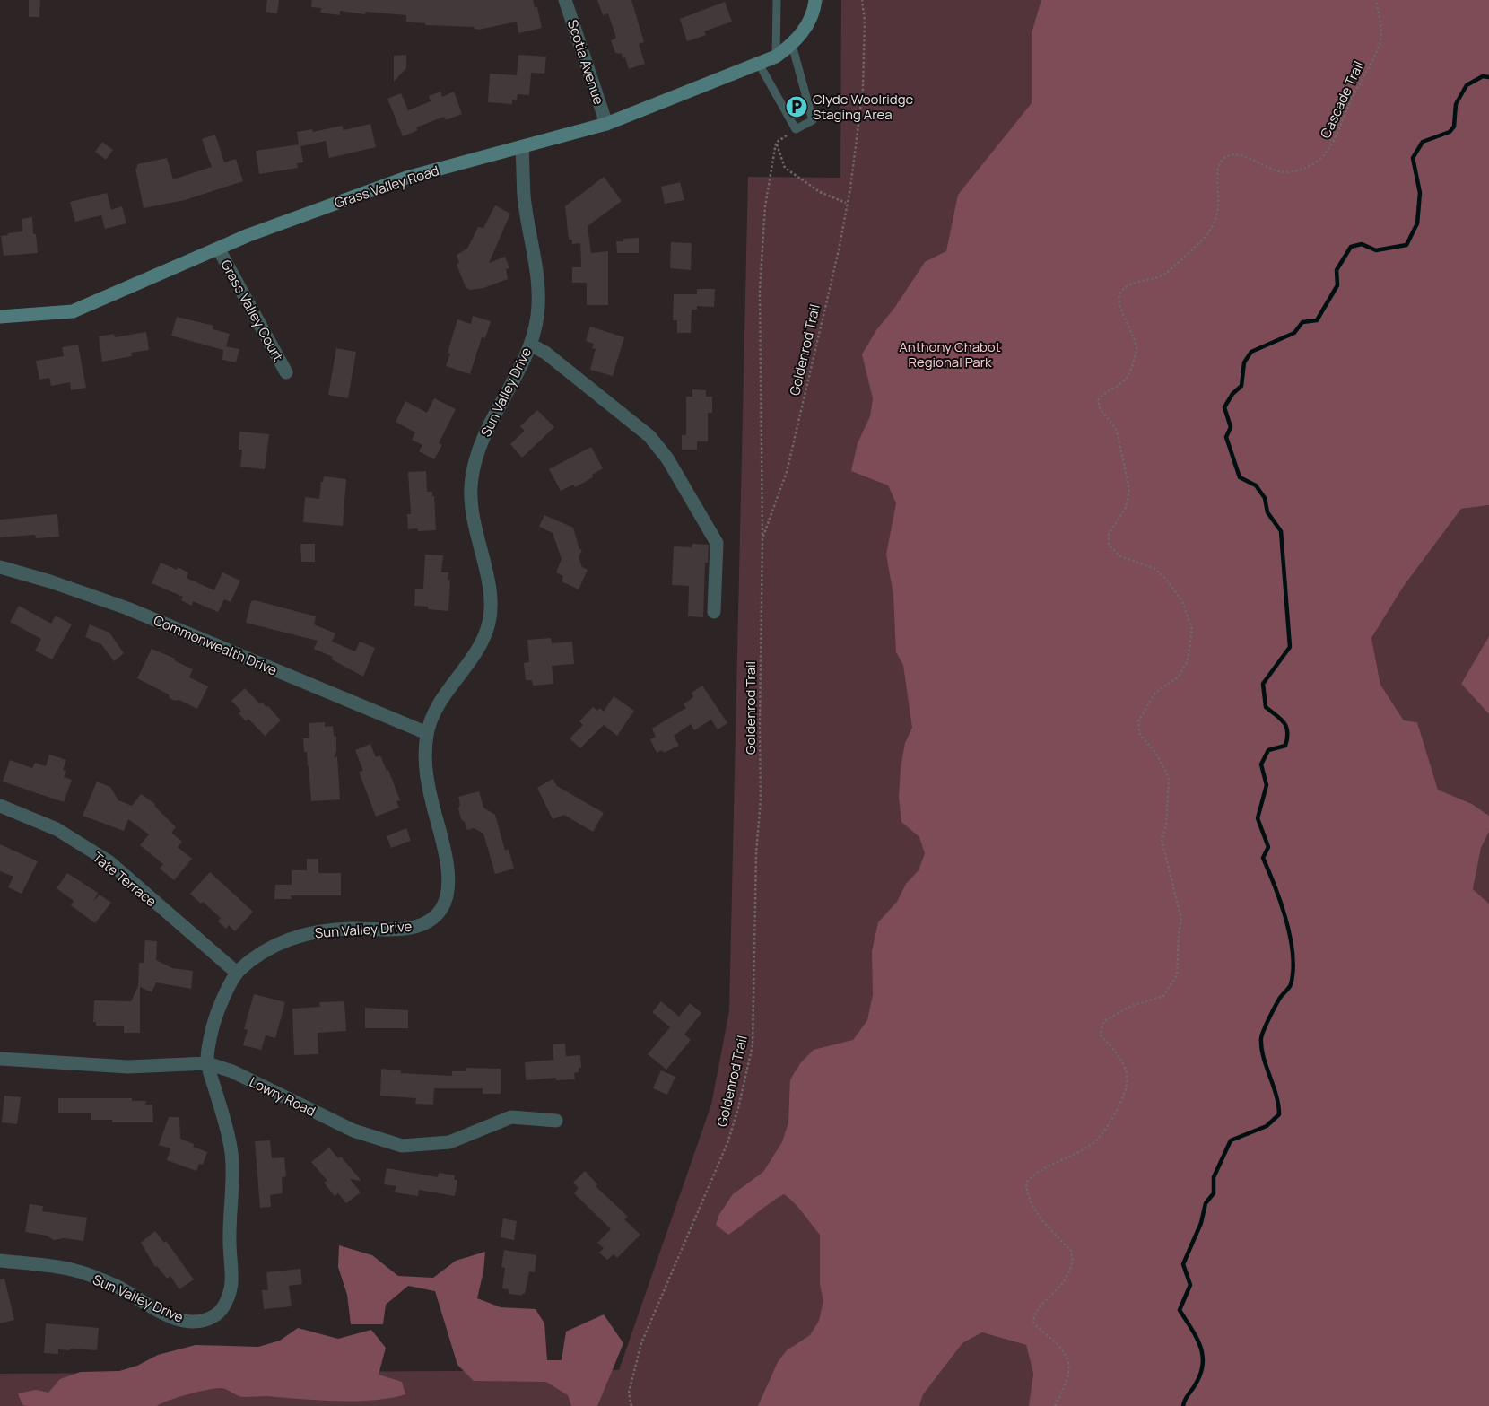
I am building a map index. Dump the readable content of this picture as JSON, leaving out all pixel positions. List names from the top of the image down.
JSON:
{
  "streets": {
    "main road": ["Grass Valley Road"],
    "street": [
      "Scotia Avenue",
      "Grass Valley Court",
      "Sun Valley Drive",
      "Commonwealth Drive",
      "Tate Terrace",
      "Lowry Road"
    ],
    "path": ["Cascade Trail", "Goldenrod Trail"]
  },
  "crossings": [
    ["Scotia Avenue", "Grass Valley Road"],
    ["Grass Valley Road", "Grass Valley Court"],
    ["Grass Valley Road", "Sun Valley Drive"],
    ["Sun Valley Drive", "Commonwealth Drive"],
    ["Sun Valley Drive", "Tate Terrace"],
    ["Sun Valley Drive", "Lowry Road"]
  ],
  "parks": ["Anthony Chabot Regional Park"],
  "places": {
    "parking": ["Clyde Woolridge Staging Area"]
  }
}
